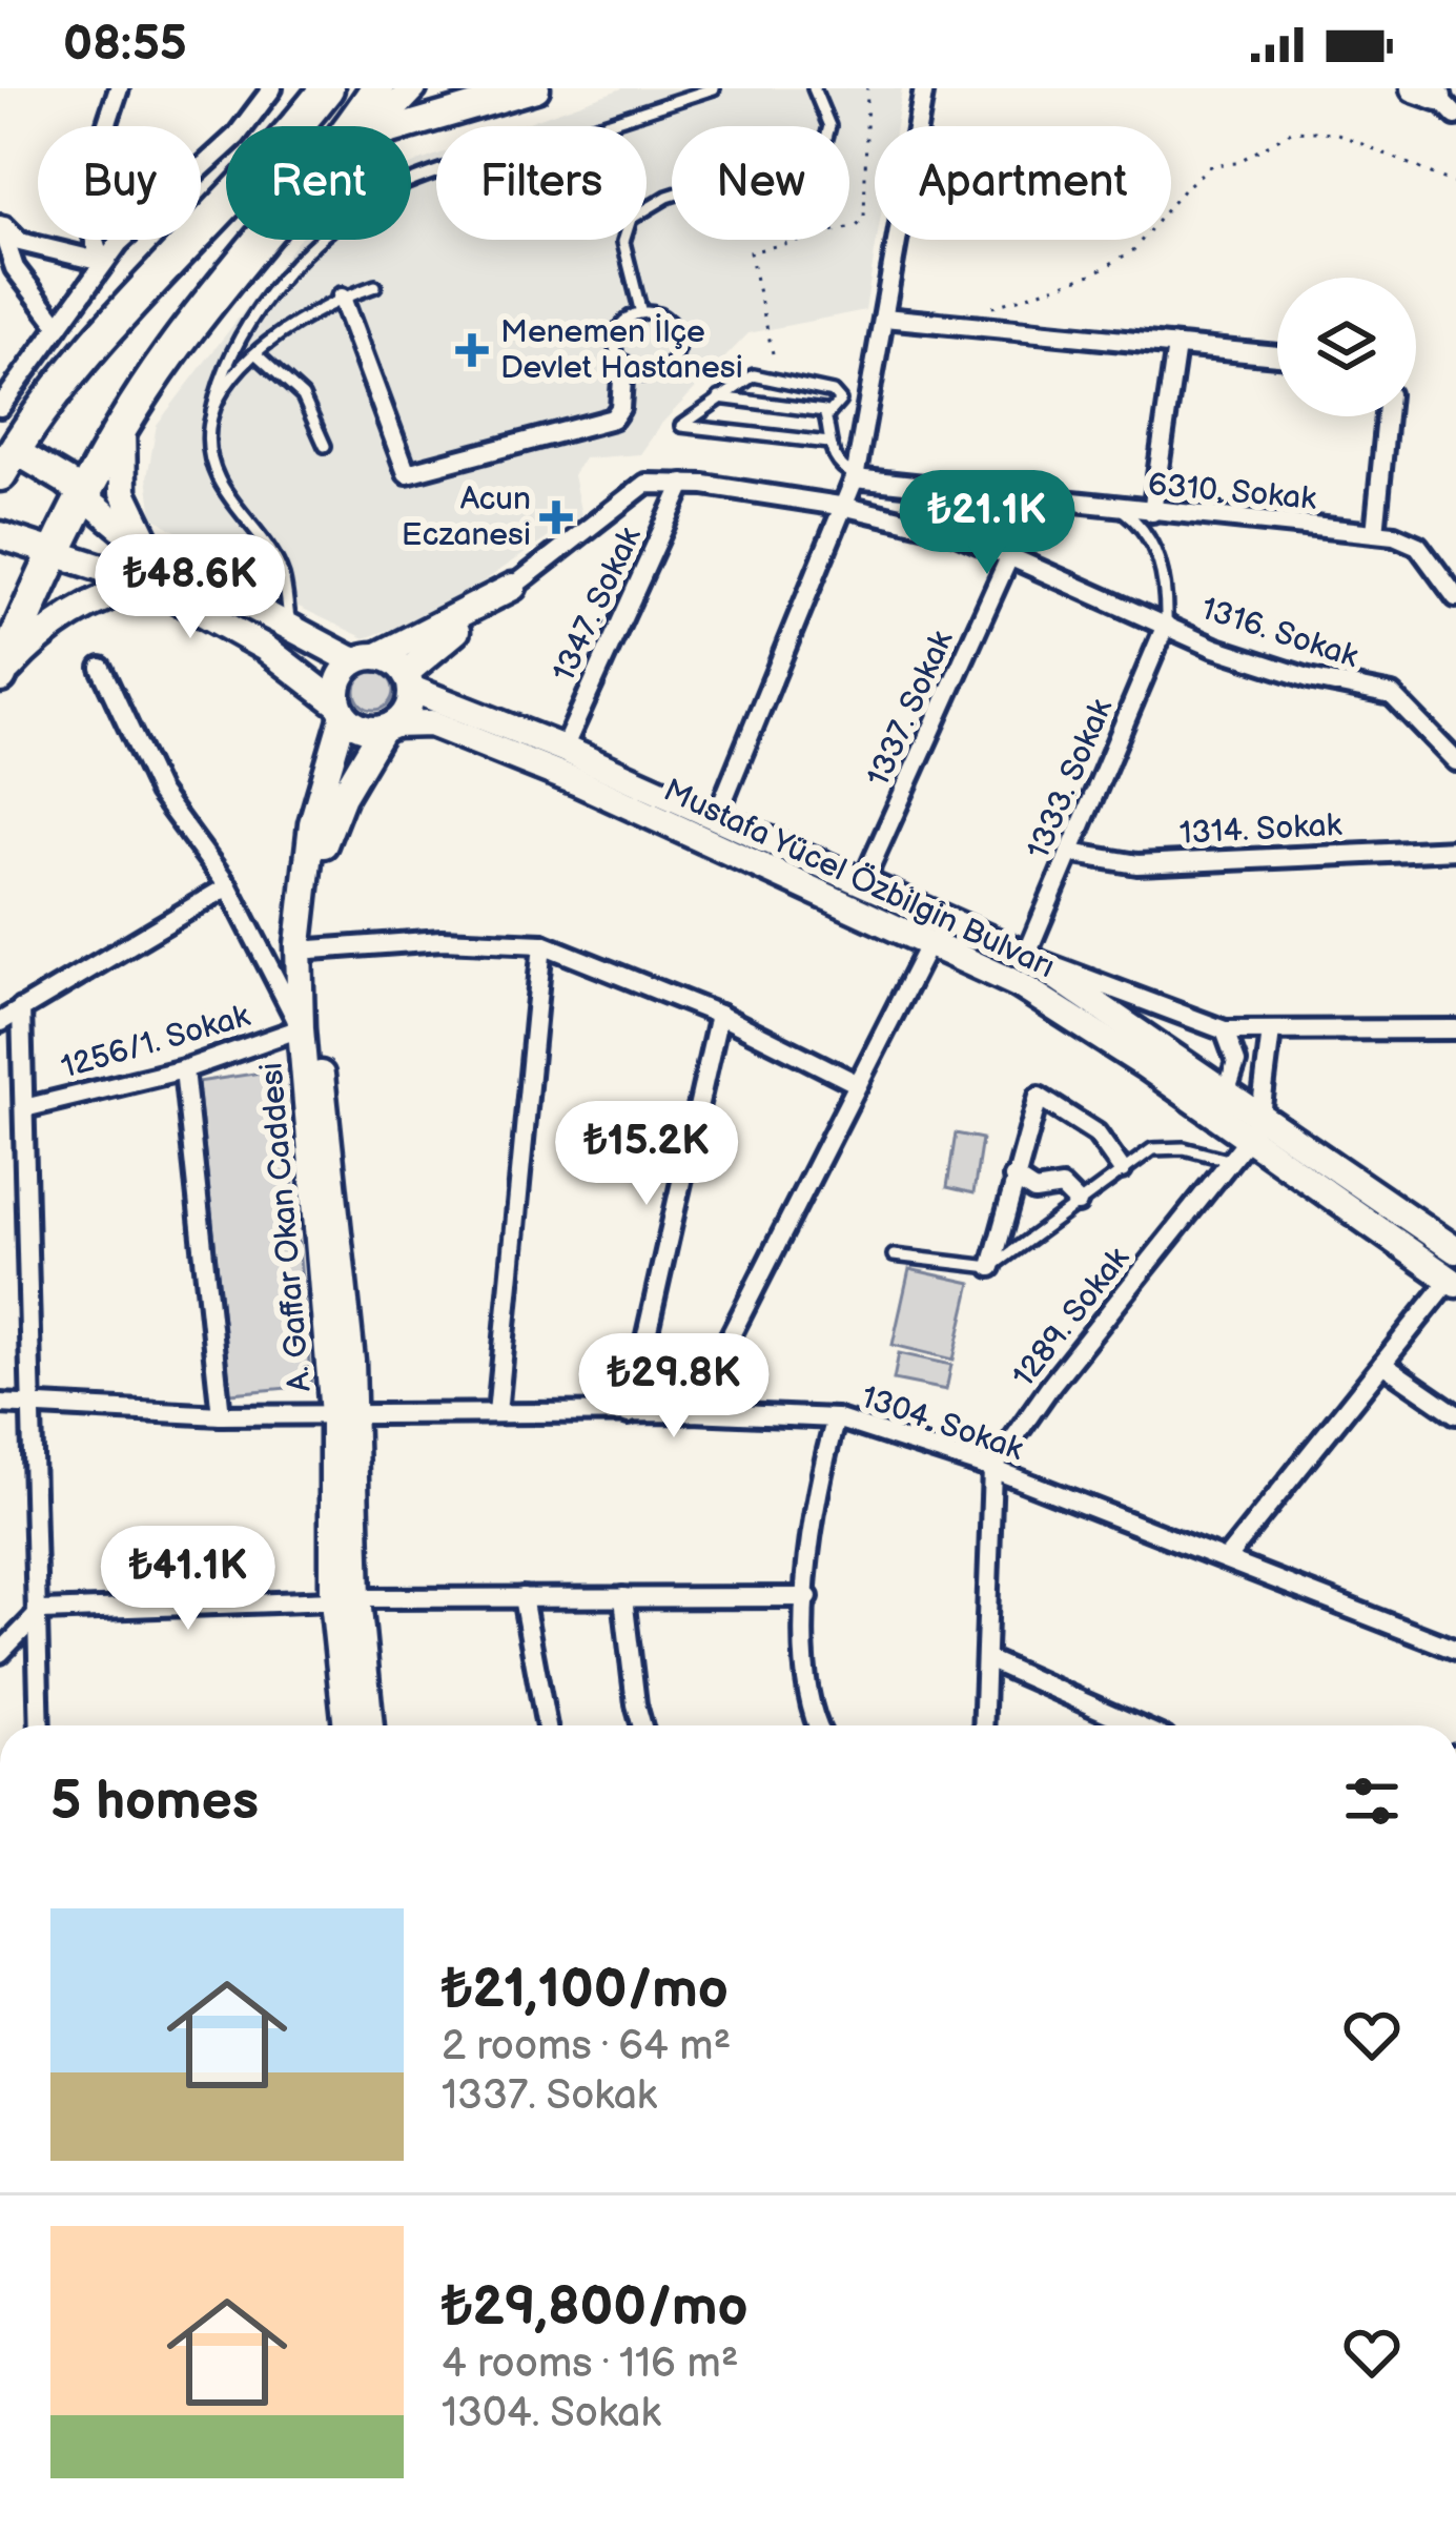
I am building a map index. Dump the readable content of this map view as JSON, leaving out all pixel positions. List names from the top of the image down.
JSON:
{
  "streets": {
    "street": [
      "6310. Sokak",
      "1347. Sokak",
      "1316. Sokak",
      "1337. Sokak",
      "1333. Sokak",
      "1314. Sokak",
      "Mustafa Yücel Özbilgin Bulvarı",
      "1256/1. Sokak",
      "A. Gaffar Okan Caddesi",
      "1289. Sokak",
      "1304. Sokak"
    ]
  },
  "crossings": [
    ["1347. Sokak", "1316. Sokak"],
    ["1347. Sokak", "Mustafa Yücel Özbilgin Bulvarı"],
    ["1316. Sokak", "1337. Sokak"],
    ["1316. Sokak", "1333. Sokak"],
    ["1337. Sokak", "Mustafa Yücel Özbilgin Bulvarı"],
    ["1333. Sokak", "1314. Sokak"],
    ["1333. Sokak", "Mustafa Yücel Özbilgin Bulvarı"],
    ["Mustafa Yücel Özbilgin Bulvarı", "A. Gaffar Okan Caddesi"],
    ["Mustafa Yücel Özbilgin Bulvarı", "1289. Sokak"],
    ["1256/1. Sokak", "A. Gaffar Okan Caddesi"],
    ["A. Gaffar Okan Caddesi", "1304. Sokak"],
    ["1289. Sokak", "1304. Sokak"]
  ],
  "places": {
    "health": ["Menemen İlçe Devlet Hastanesi", "Acun Eczanesi"]
  },
  "page": {
    "status": "08:55",
    "chip": [
      "Buy",
      "Rent",
      "Filters",
      "New",
      "Apartment"
    ],
    "price": [
      "₺21.1K",
      "₺48.6K",
      "₺15.2K",
      "₺29.8K",
      "₺41.1K"
    ],
    "heading": "5 homes",
    "list": [
      {
        "name": "₺21,100/mo",
        "note": "2 rooms · 64 m² · 1337. Sokak"
      },
      {
        "name": "₺29,800/mo",
        "note": "4 rooms · 116 m² · 1304. Sokak"
      }
    ]
  }
}
